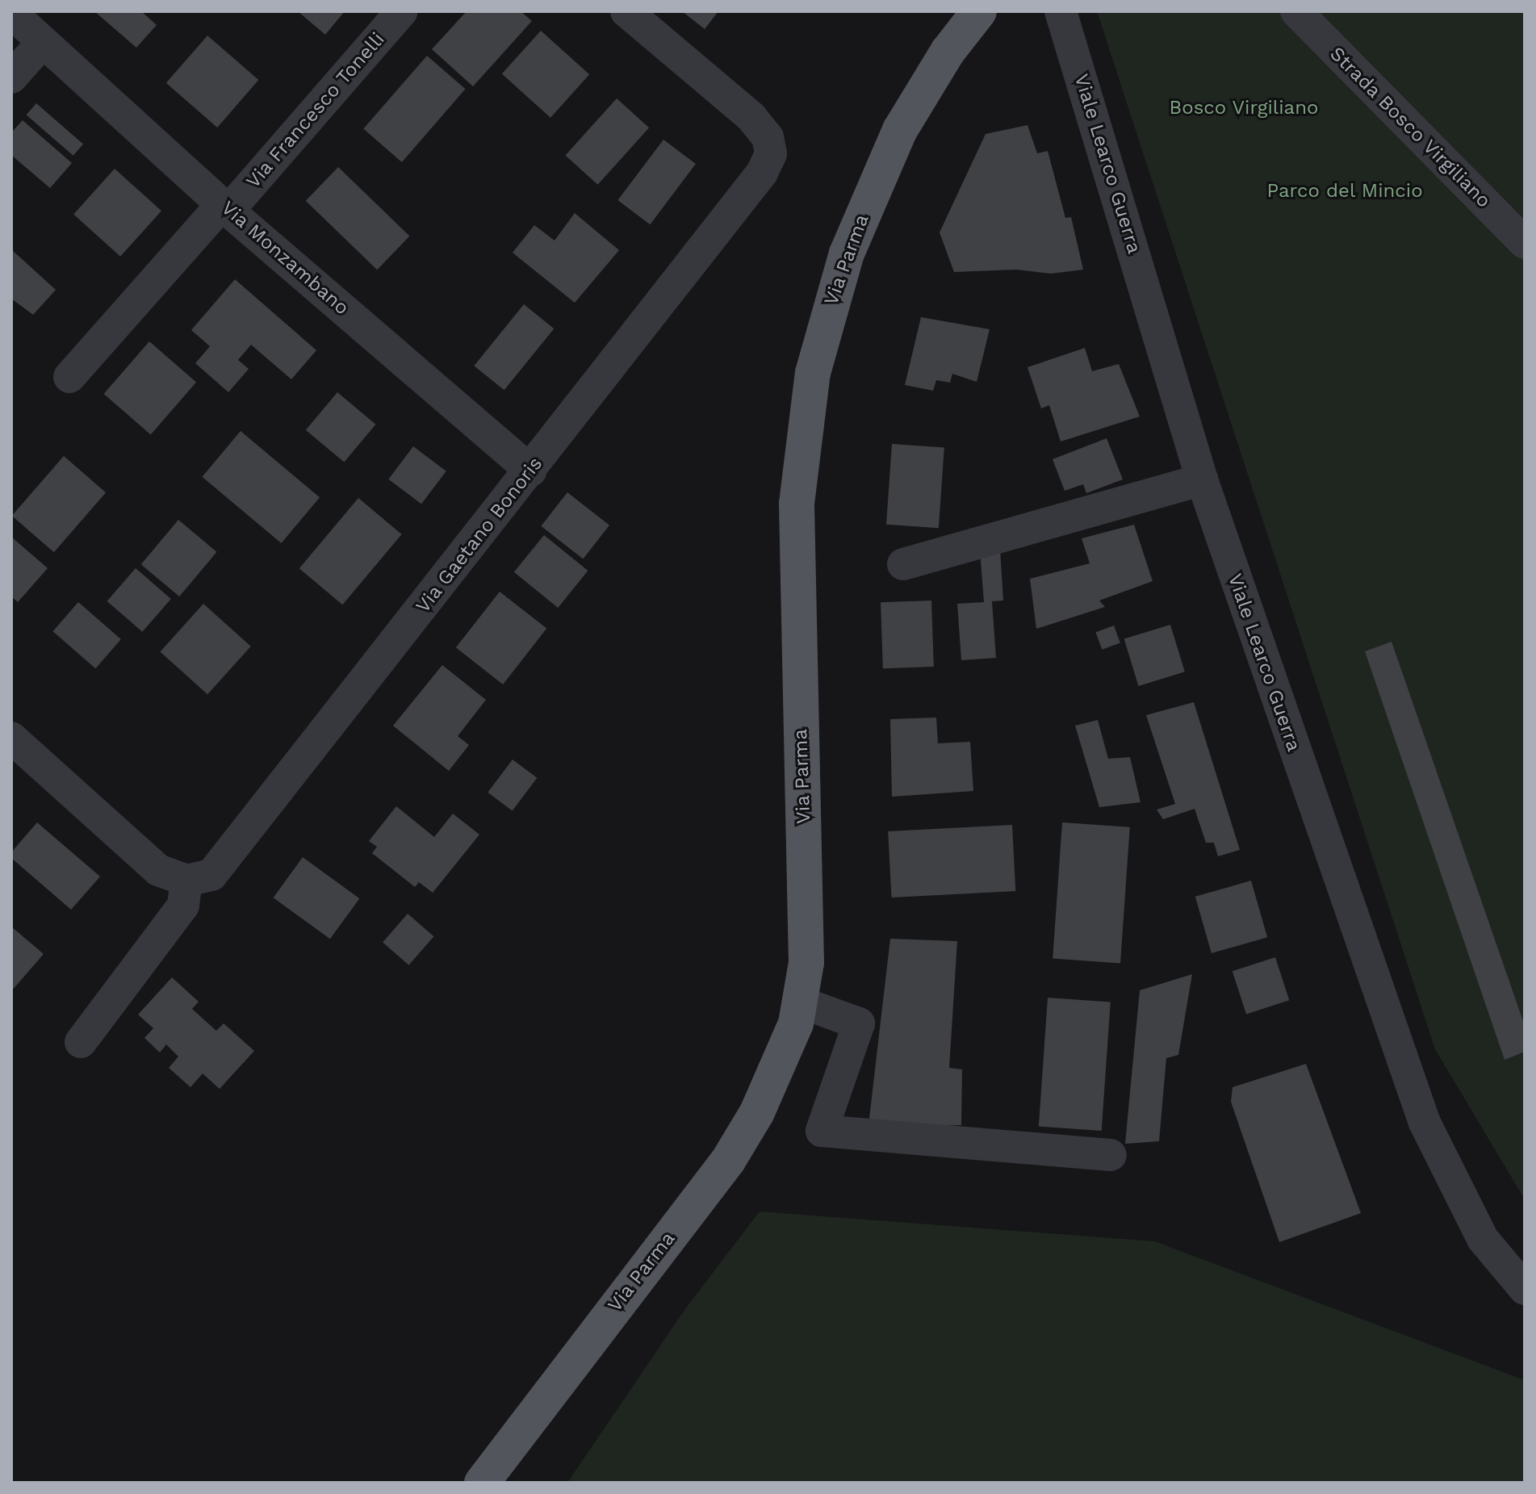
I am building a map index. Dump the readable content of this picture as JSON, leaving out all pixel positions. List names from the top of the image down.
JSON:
{
  "streets": {
    "main road": ["Via Parma"],
    "street": [
      "Via Francesco Tonelli",
      "Strada Bosco Virgiliano",
      "Viale Learco Guerra",
      "Via Monzambano",
      "Via Gaetano Bonoris"
    ]
  },
  "crossings": [
    ["Via Francesco Tonelli", "Via Monzambano"],
    ["Via Monzambano", "Via Gaetano Bonoris"]
  ],
  "parks": ["Bosco Virgiliano", "Parco del Mincio"]
}
